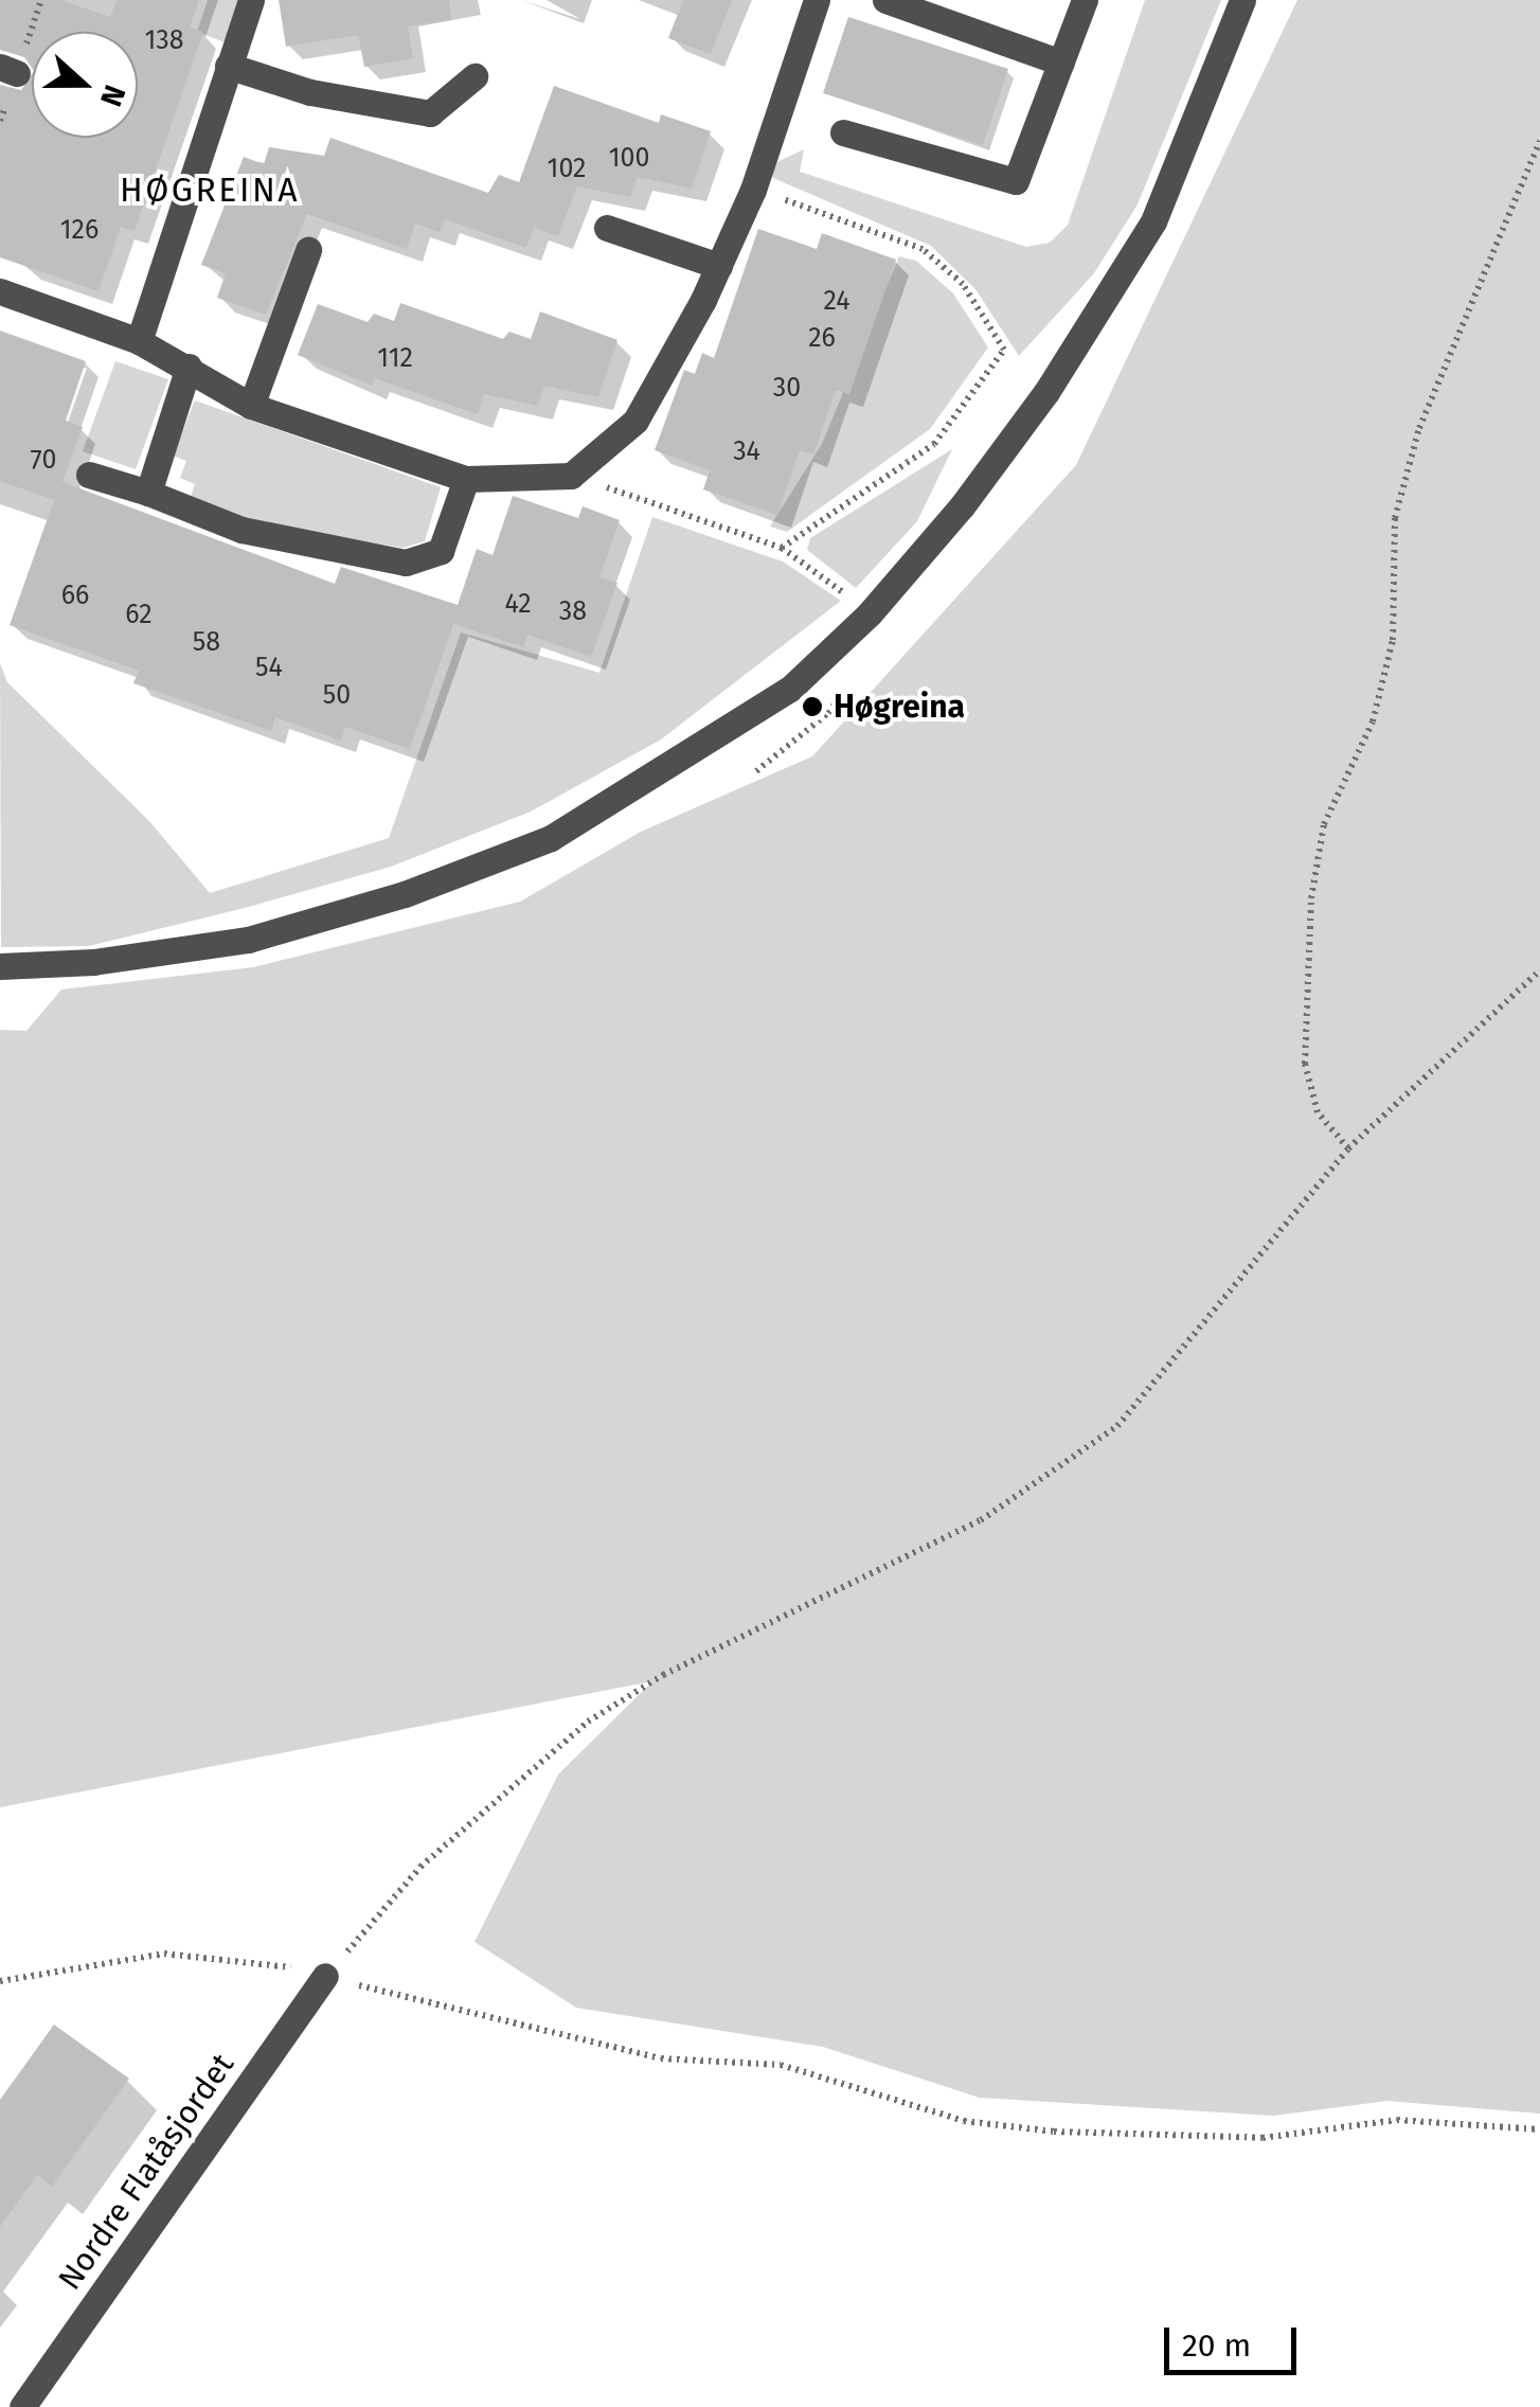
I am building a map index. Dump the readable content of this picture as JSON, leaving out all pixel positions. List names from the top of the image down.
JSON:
{
  "streets": {
    "street": ["Nordre Flatåsjordet"]
  },
  "districts": ["HØGREINA"],
  "places": ["Høgreina"],
  "house_numbers": [
    "138",
    "100",
    "102",
    "126",
    "24",
    "26",
    "112",
    "30",
    "34",
    "70",
    "66",
    "42",
    "38",
    "62",
    "58",
    "54",
    "50"
  ],
  "scale_bar": "20 m",
  "north": "right"
}
